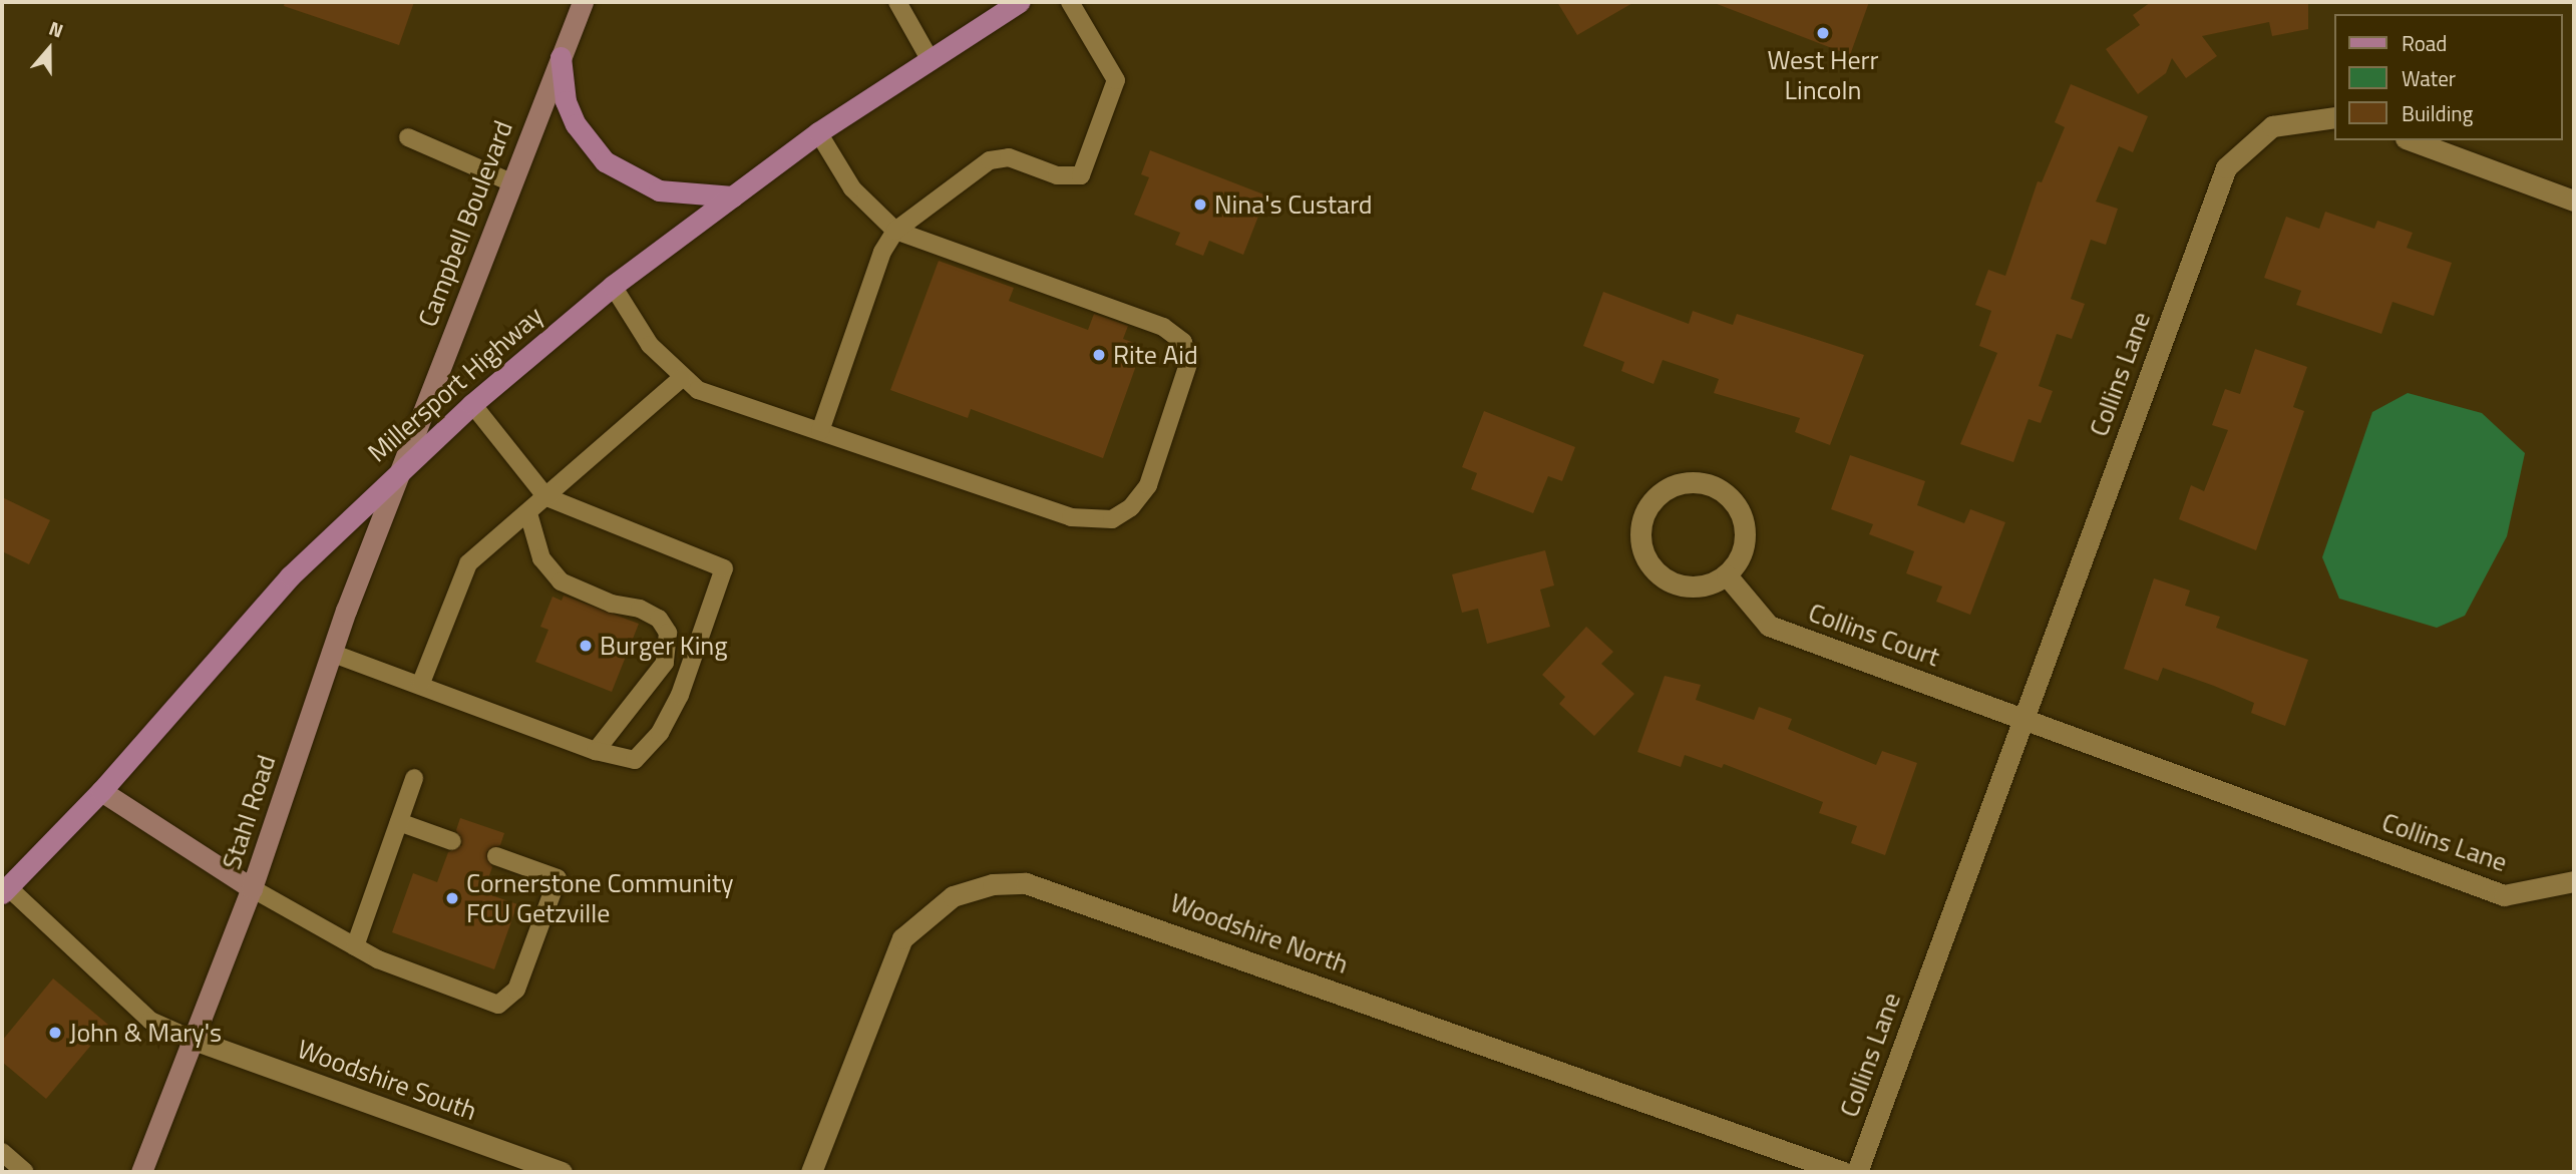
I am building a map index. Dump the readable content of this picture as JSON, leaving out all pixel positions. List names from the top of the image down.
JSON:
{
  "streets": {
    "main road": ["Millersport Highway"],
    "street": [
      "Campbell Boulevard",
      "Collins Lane",
      "Collins Court",
      "Stahl Road",
      "Woodshire North",
      "Woodshire South"
    ]
  },
  "crossings": [
    ["Campbell Boulevard", "Millersport Highway"],
    ["Campbell Boulevard", "Stahl Road"],
    ["Collins Lane", "Collins Court"],
    ["Millersport Highway", "Stahl Road"],
    ["Stahl Road", "Woodshire South"]
  ],
  "places": [
    "West Herr Lincoln",
    "Nina's Custard",
    "Rite Aid",
    "Burger King",
    "Cornerstone Community FCU Getzville",
    "John & Mary's"
  ],
  "legend": ["Road", "Water", "Building"],
  "north": "top"
}
